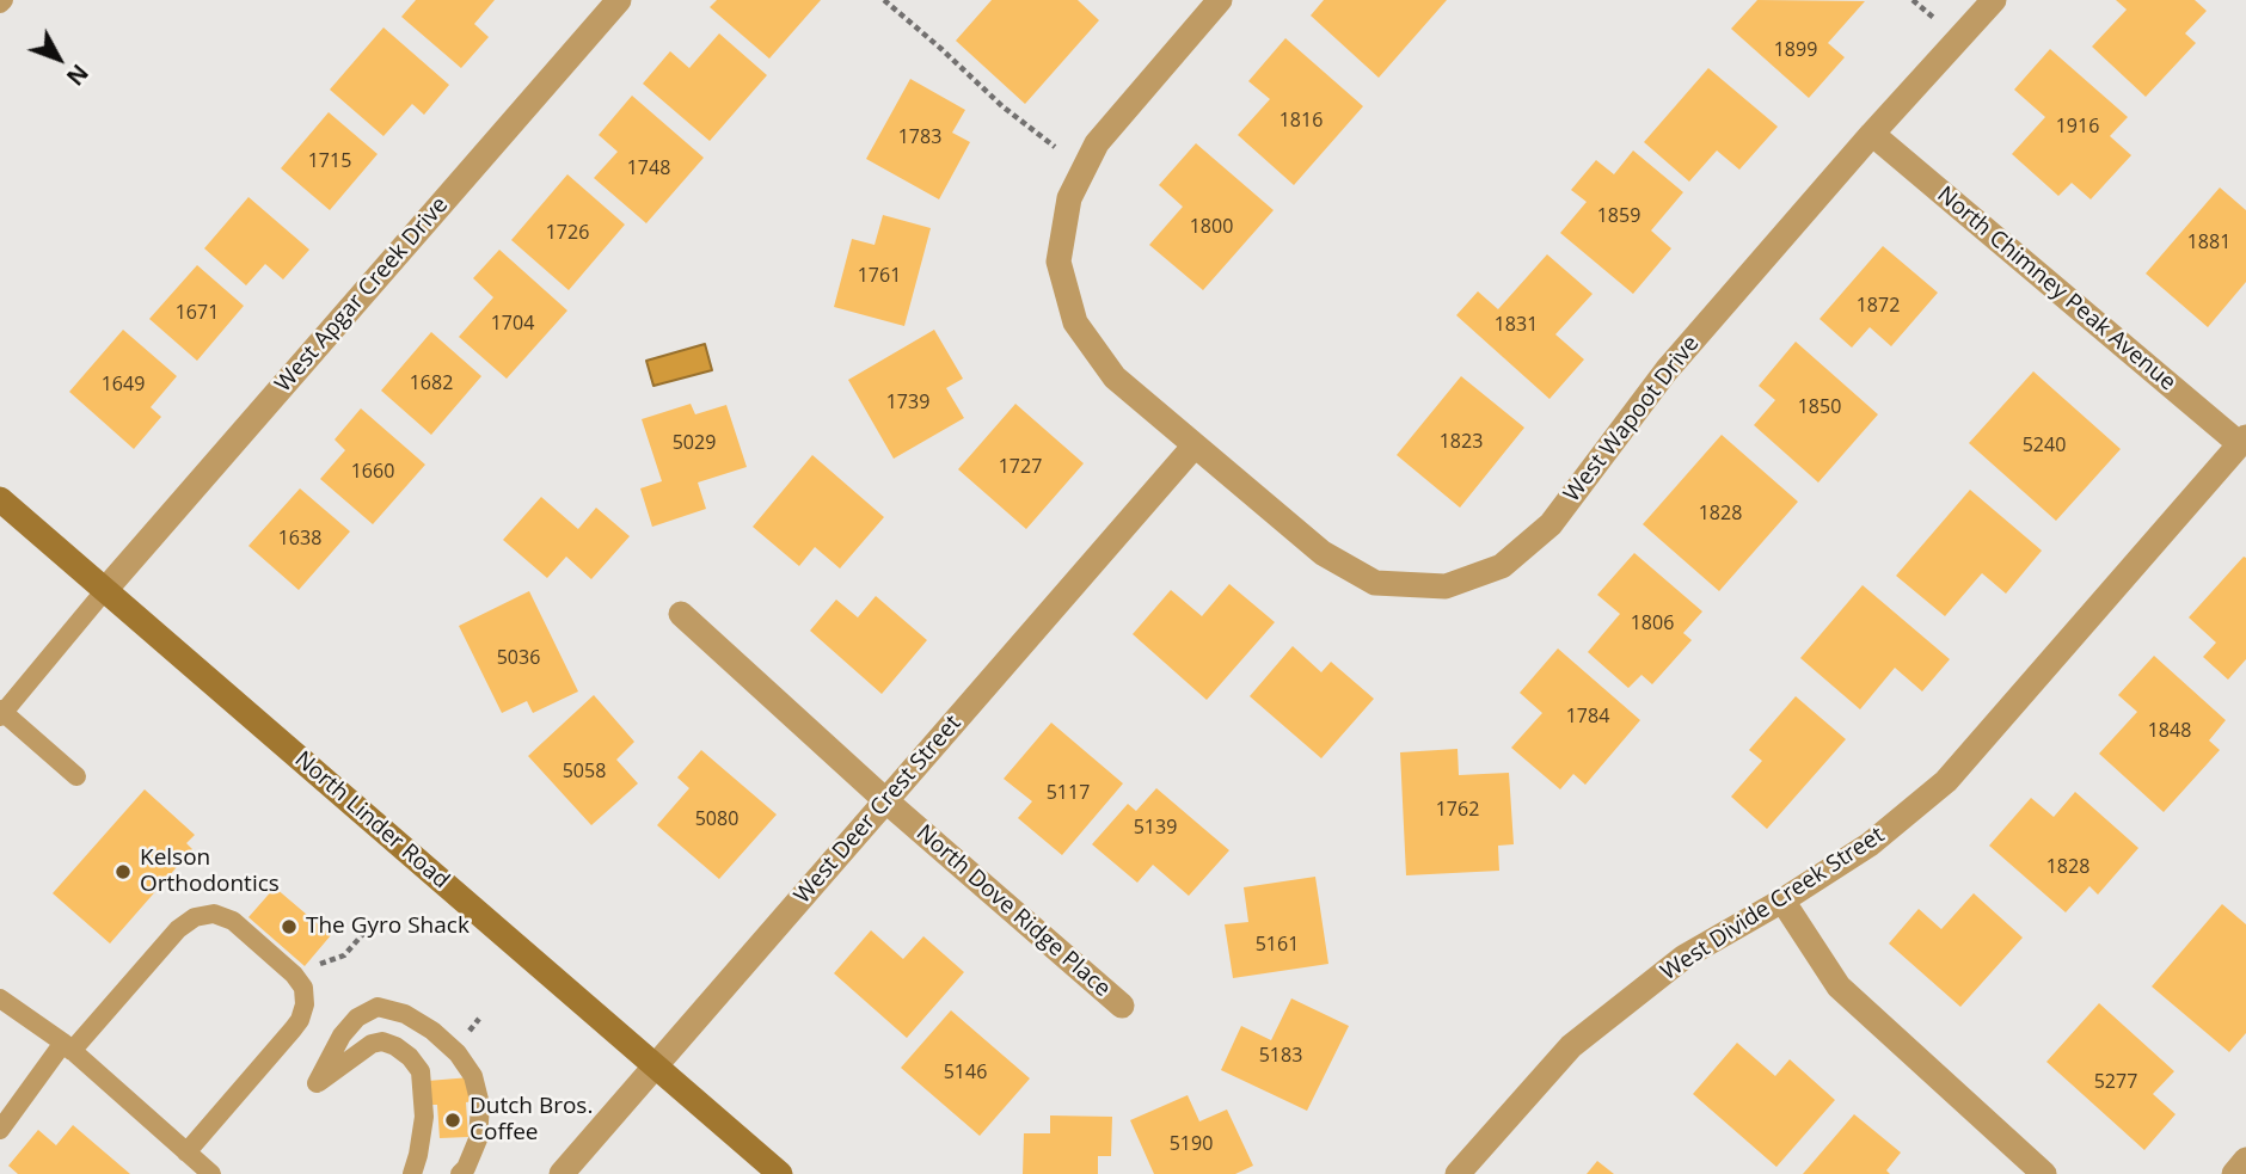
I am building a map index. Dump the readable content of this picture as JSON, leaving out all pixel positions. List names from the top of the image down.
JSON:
{
  "streets": {
    "main road": ["North Linder Road"],
    "street": [
      "North Chimney Peak Avenue",
      "West Apgar Creek Drive",
      "West Wapoot Drive",
      "West Deer Crest Street",
      "West Divide Creek Street",
      "North Dove Ridge Place"
    ]
  },
  "crossings": [
    ["North Chimney Peak Avenue", "West Wapoot Drive"],
    ["North Chimney Peak Avenue", "West Divide Creek Street"],
    ["West Apgar Creek Drive", "North Linder Road"],
    ["West Wapoot Drive", "West Deer Crest Street"],
    ["West Deer Crest Street", "North Linder Road"],
    ["West Deer Crest Street", "North Dove Ridge Place"]
  ],
  "places": ["Kelson Orthodontics", "The Gyro Shack", "Dutch Bros. Coffee"],
  "house_numbers": [
    "1899",
    "1816",
    "1916",
    "1783",
    "1715",
    "1748",
    "1859",
    "1800",
    "1726",
    "1881",
    "1761",
    "1872",
    "1671",
    "1704",
    "1831",
    "1682",
    "1649",
    "1739",
    "1850",
    "1823",
    "5029",
    "5240",
    "1727",
    "1660",
    "1828",
    "1638",
    "1806",
    "5036",
    "1784",
    "1848",
    "5058",
    "5117",
    "1762",
    "5080",
    "5139",
    "1828",
    "5161",
    "5183",
    "5146",
    "5277",
    "5190"
  ],
  "north": "bottom right"
}
